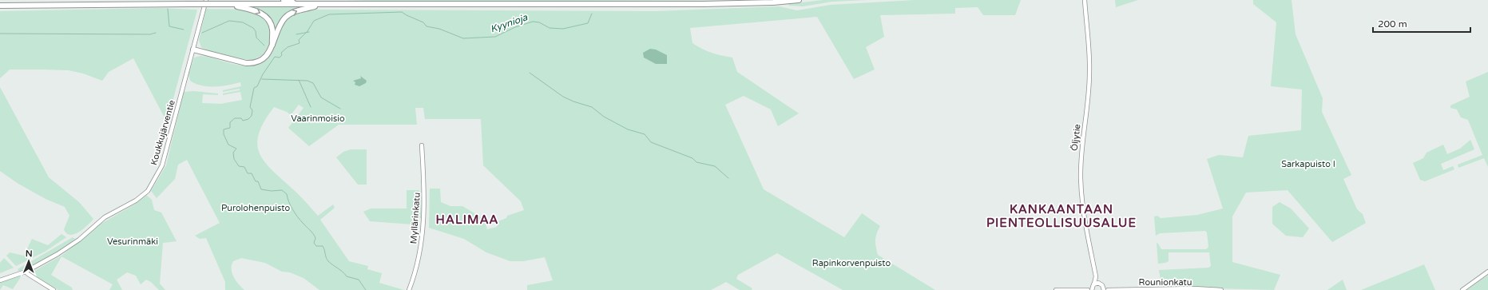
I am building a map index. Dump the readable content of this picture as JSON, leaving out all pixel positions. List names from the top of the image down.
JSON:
{
  "streets": {
    "street": [
      "Koukkujärventie",
      "Öljytie",
      "Myllärinkatu",
      "Rounionkatu"
    ]
  },
  "crossings": [
    ["Öljytie", "Rounionkatu"]
  ],
  "districts": ["KANKAANTAAN PIENTEOLLISUUSALUE", "HALIMAA"],
  "water": ["Kyynioja"],
  "parks": [
    "Vaarinmoisio",
    "Sarkapuisto I",
    "Purolohenpuisto",
    "Vesurinmäki",
    "Rapinkorvenpuisto"
  ],
  "scale_bar": "200 m",
  "north": "top"
}
